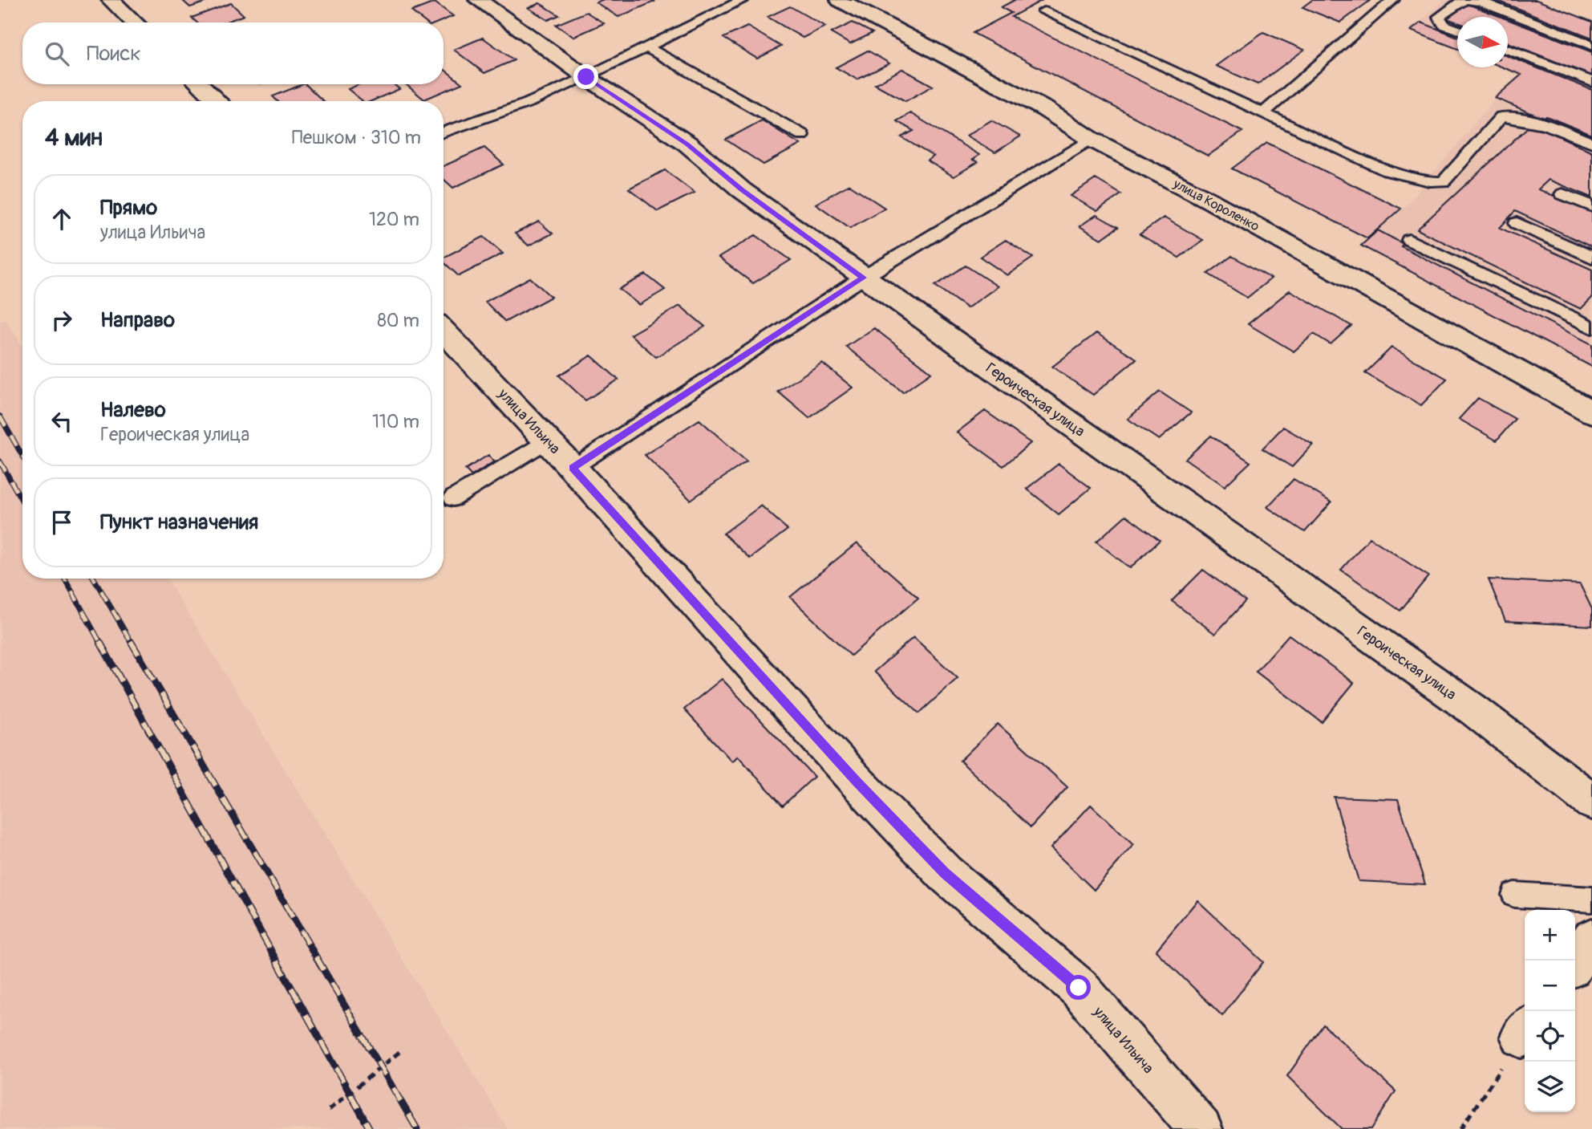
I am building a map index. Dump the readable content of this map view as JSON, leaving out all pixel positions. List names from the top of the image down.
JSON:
{
  "streets": {
    "street": ["улица Короленко", "Героическая улица", "улица Ильича"]
  },
  "north": "right",
  "page": {
    "search": "Поиск",
    "heading": ["4 мин", "Пешком · 310 m"],
    "list": [
      ["Прямо", "улица Ильича", "120 m"],
      ["Направо", "80 m"],
      ["Налево", "Героическая улица", "110 m"],
      "Пункт назначения"
    ],
    "map_buttons": ["+", "−"]
  }
}
